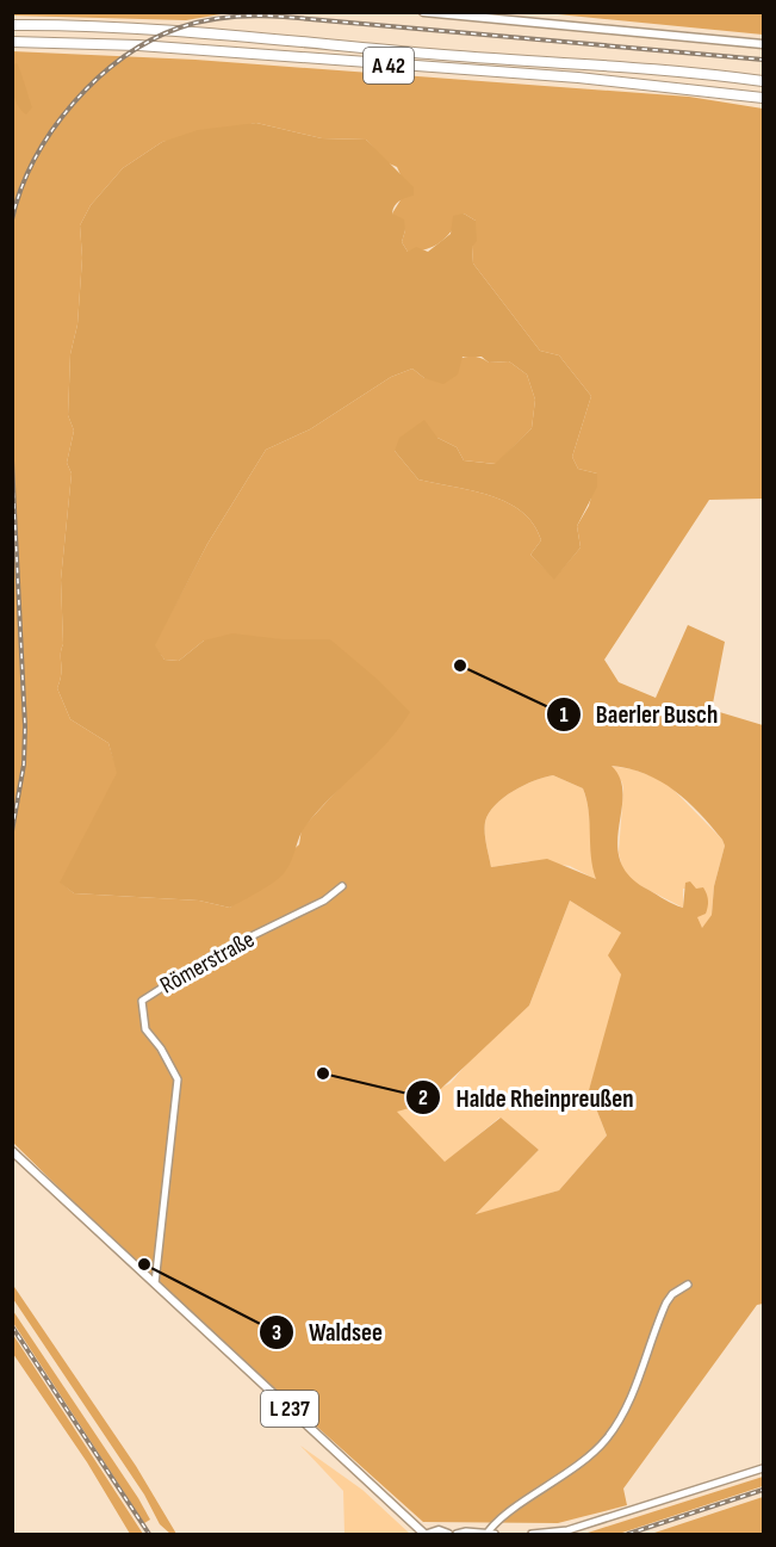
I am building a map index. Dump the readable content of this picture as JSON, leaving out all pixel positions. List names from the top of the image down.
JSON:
{
  "streets": {
    "highway": ["A 42"],
    "main road": ["L 237"],
    "street": ["Römerstraße"]
  },
  "crossings": [
    ["Römerstraße", "L 237"]
  ],
  "places": ["Baerler Busch", "Halde Rheinpreußen", "Waldsee"]
}
